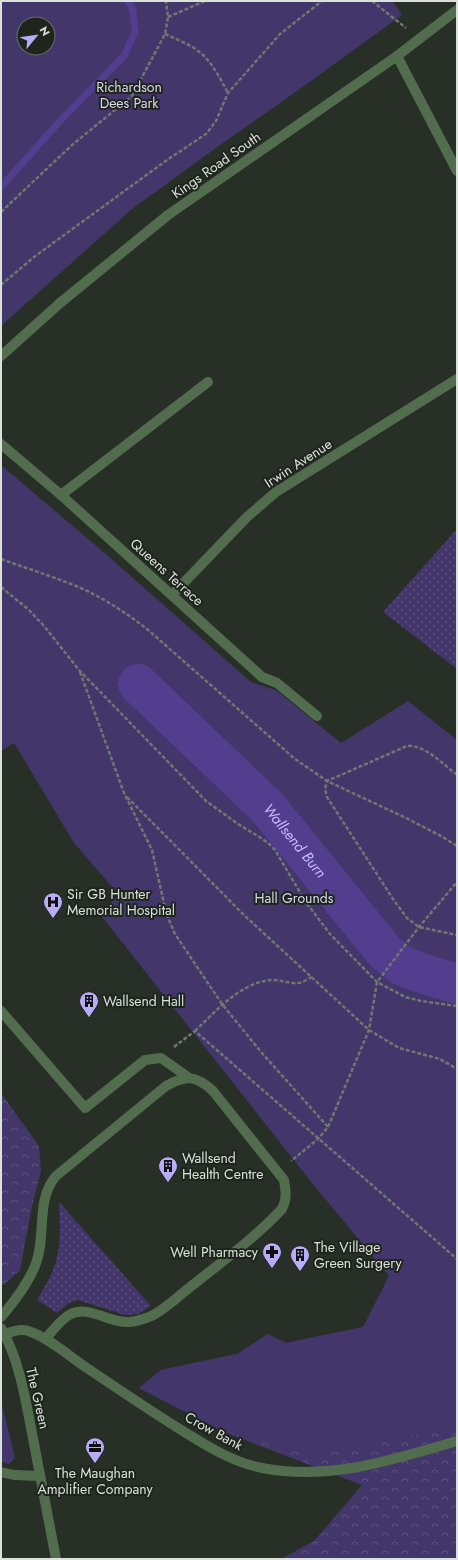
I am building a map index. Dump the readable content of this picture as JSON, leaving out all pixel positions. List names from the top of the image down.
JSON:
{
  "streets": {
    "street": [
      "Kings Road South",
      "Irwin Avenue",
      "Queens Terrace",
      "The Green",
      "Crow Bank"
    ]
  },
  "crossings": [
    ["Irwin Avenue", "Queens Terrace"],
    ["The Green", "Crow Bank"]
  ],
  "water": ["Wallsend Burn"],
  "parks": ["Richardson Dees Park", "Hall Grounds"],
  "places": {
    "hospital": ["Sir GB Hunter Memorial Hospital"],
    "building": ["Wallsend Hall", "Wallsend Health Centre", "The Village Green Surgery"],
    "pharmacy": ["Well Pharmacy"],
    "office": ["The Maughan Amplifier Company"]
  },
  "north": "top right"
}
